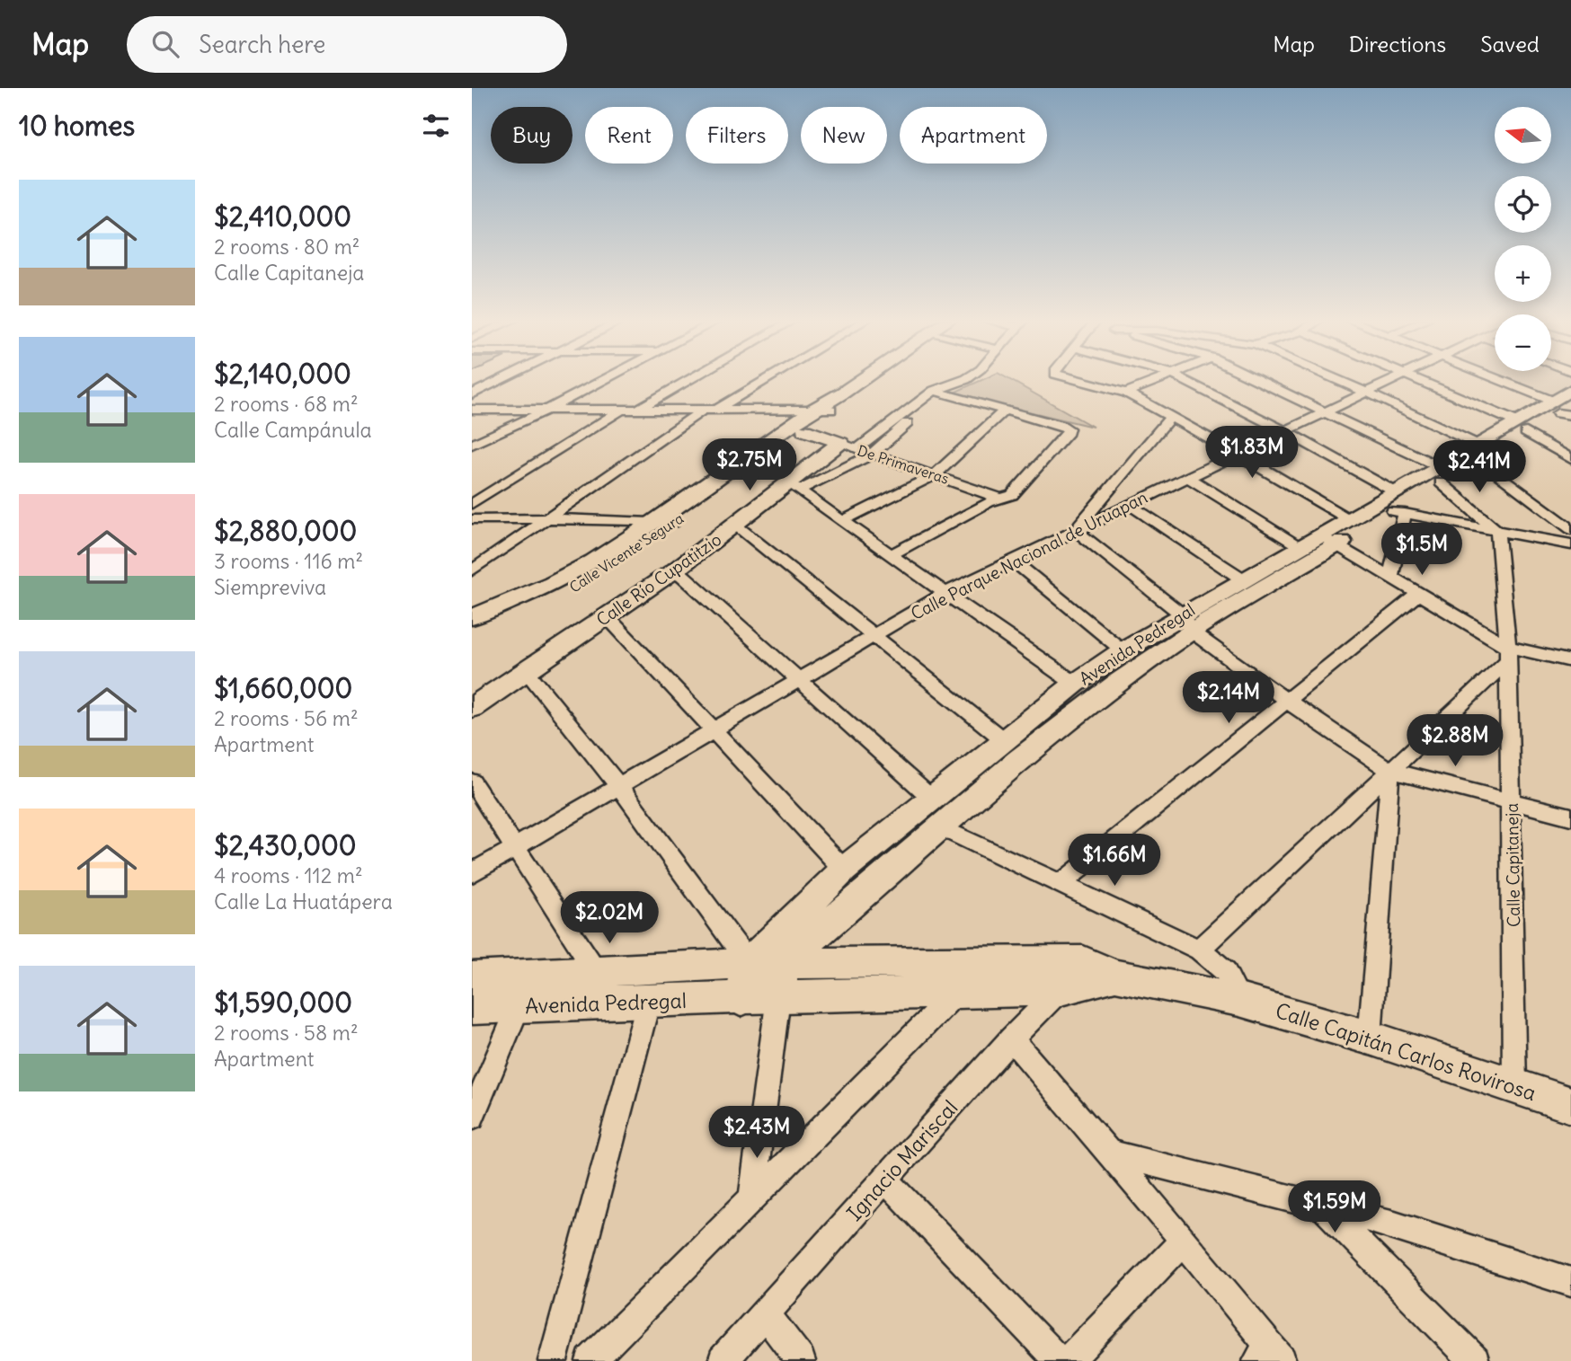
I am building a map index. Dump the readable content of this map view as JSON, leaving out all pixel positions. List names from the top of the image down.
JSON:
{
  "streets": {
    "street": [
      "De Primaveras",
      "Calle Vicente Segura",
      "Calle Parque Nacional de Uruapan",
      "Calle Río Cupatitzio",
      "Avenida Pedregal",
      "Calle Capitaneja",
      "Calle Capitán Carlos Rovirosa",
      "Ignacio Mariscal"
    ]
  },
  "crossings": [
    ["De Primaveras", "Calle Vicente Segura"],
    ["De Primaveras", "Calle Río Cupatitzio"],
    ["Avenida Pedregal", "Calle Capitán Carlos Rovirosa"],
    ["Calle Capitaneja", "Calle Capitán Carlos Rovirosa"],
    ["Calle Capitán Carlos Rovirosa", "Ignacio Mariscal"]
  ],
  "north": "left",
  "page": {
    "header": "Map",
    "search": "Search here",
    "nav": ["Map", "Directions", "Saved"],
    "heading": "10 homes",
    "map_buttons": ["+", "−"],
    "chip": [
      "Buy",
      "Rent",
      "Filters",
      "New",
      "Apartment"
    ],
    "list": [
      {
        "name": "$2,410,000",
        "note": "2 rooms · 80 m² · Calle Capitaneja"
      },
      {
        "name": "$2,140,000",
        "note": "2 rooms · 68 m² · Calle Campánula"
      },
      {
        "name": "$2,880,000",
        "note": "3 rooms · 116 m² · Siempreviva"
      },
      {
        "name": "$1,660,000",
        "note": "2 rooms · 56 m² · Apartment"
      },
      {
        "name": "$2,430,000",
        "note": "4 rooms · 112 m² · Calle La Huatápera"
      },
      {
        "name": "$1,590,000",
        "note": "2 rooms · 58 m² · Apartment"
      }
    ],
    "price": [
      "$1.83M",
      "$2.75M",
      "$2.41M",
      "$1.5M",
      "$2.14M",
      "$2.88M",
      "$1.66M",
      "$2.02M",
      "$2.43M",
      "$1.59M"
    ]
  }
}
